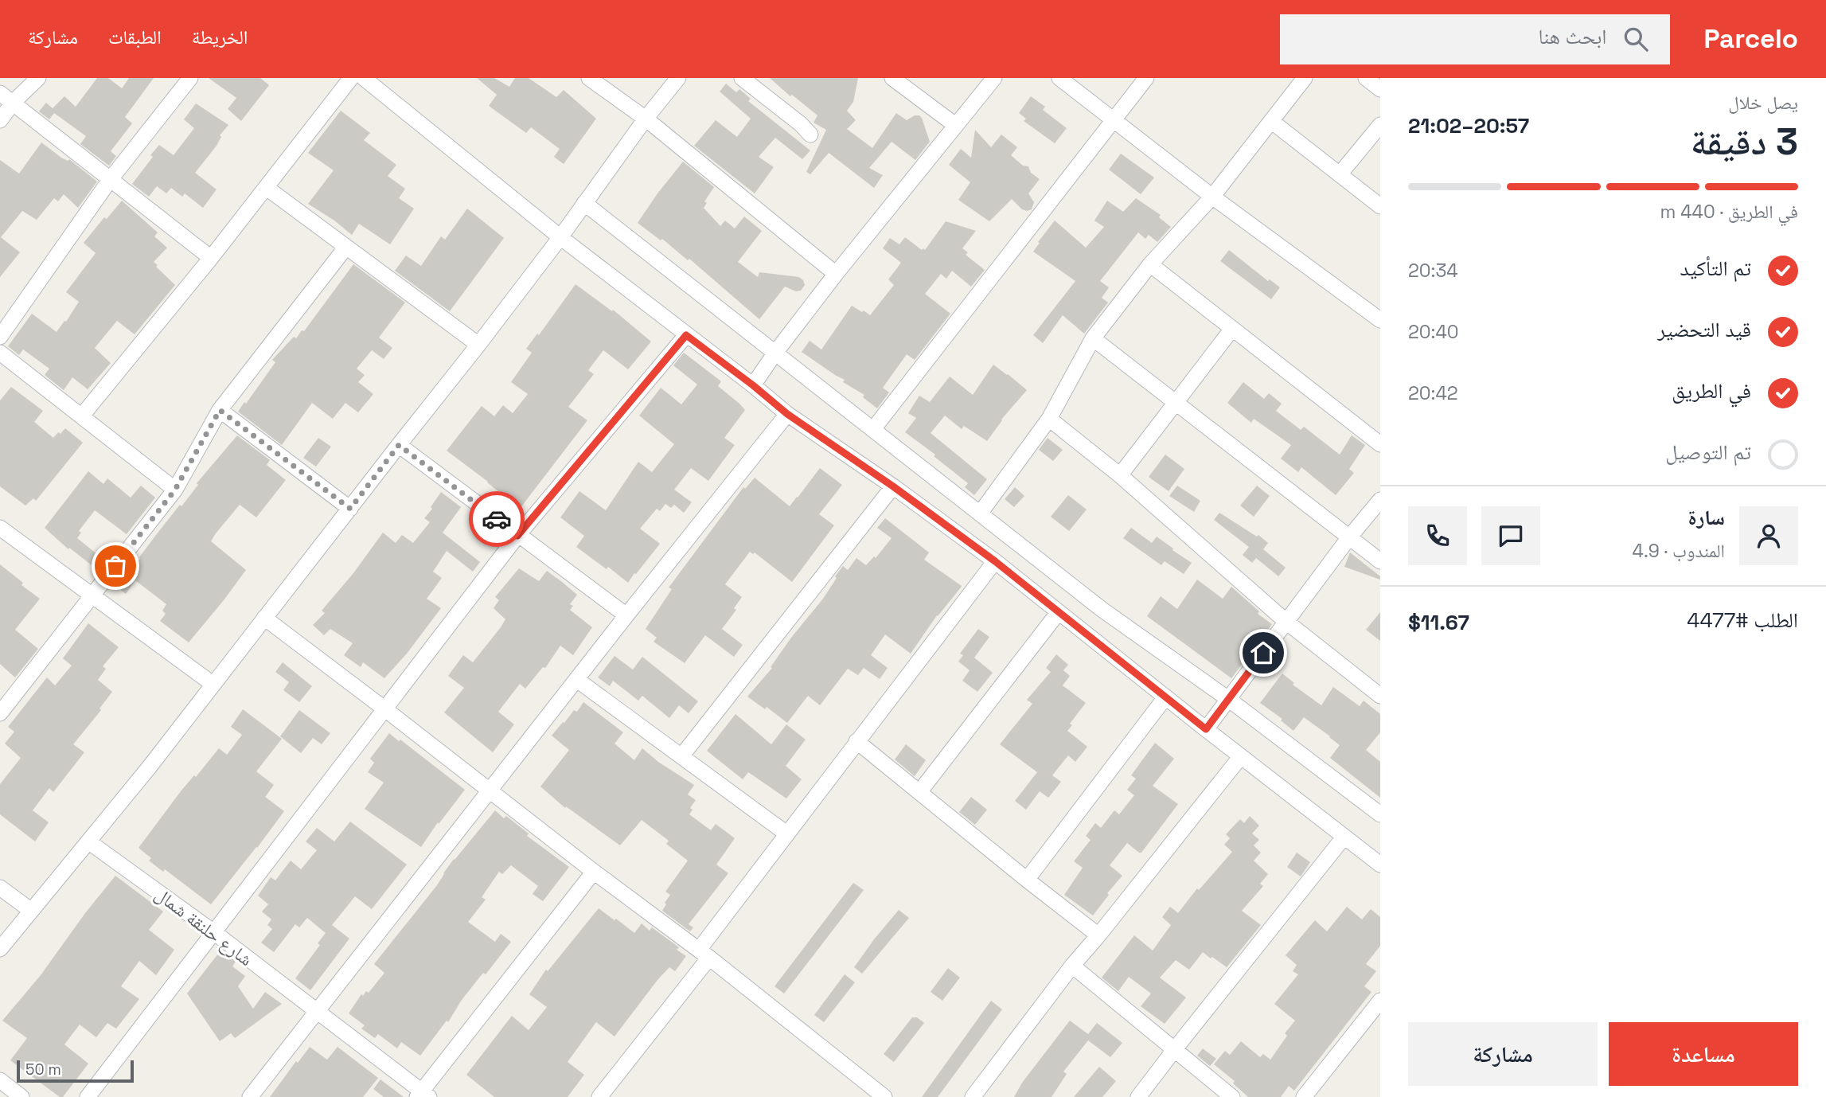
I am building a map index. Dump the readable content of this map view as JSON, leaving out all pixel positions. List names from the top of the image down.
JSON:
{
  "streets": {
    "street": ["شارع حلنقة شمال"]
  },
  "scale_bar": "50 m",
  "page": {
    "header": "Parcelo",
    "search": "ابحث هنا",
    "nav": ["الخريطة", "الطبقات", "مشاركة"],
    "heading": ["3 دقيقة", "يصل خلال", "20:57–21:02"],
    "panel": [
      "سارة",
      "المندوب · 4.9",
      "الطلب #4477",
      "$11.67"
    ],
    "bar": "في الطريق · 440 m",
    "list": [
      ["تم التأكيد", "20:34"],
      ["قيد التحضير", "20:40"],
      ["في الطريق", "20:42"],
      "تم التوصيل"
    ],
    "buttons": ["مساعدة", "مشاركة"],
    "scale": "50 m"
  }
}
